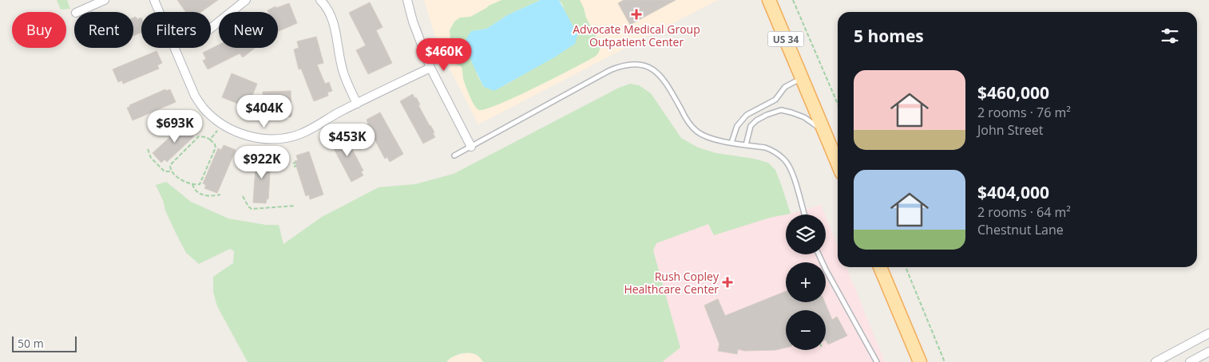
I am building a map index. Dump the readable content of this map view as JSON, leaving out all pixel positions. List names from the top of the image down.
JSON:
{
  "streets": {
    "main road": ["US 34"]
  },
  "places": {
    "health": ["Advocate Medical Group Outpatient Center", "Rush Copley Healthcare Center"]
  },
  "scale_bar": "50 m",
  "page": {
    "chip": [
      "Buy",
      "Rent",
      "Filters",
      "New"
    ],
    "heading": "5 homes",
    "price": [
      "$460K",
      "$404K",
      "$693K",
      "$453K",
      "$922K"
    ],
    "list": [
      {
        "name": "$460,000",
        "note": "2 rooms · 76 m² · John Street"
      },
      {
        "name": "$404,000",
        "note": "2 rooms · 64 m² · Chestnut Lane"
      }
    ],
    "map_buttons": ["+", "−"],
    "scale": "50 m"
  }
}
